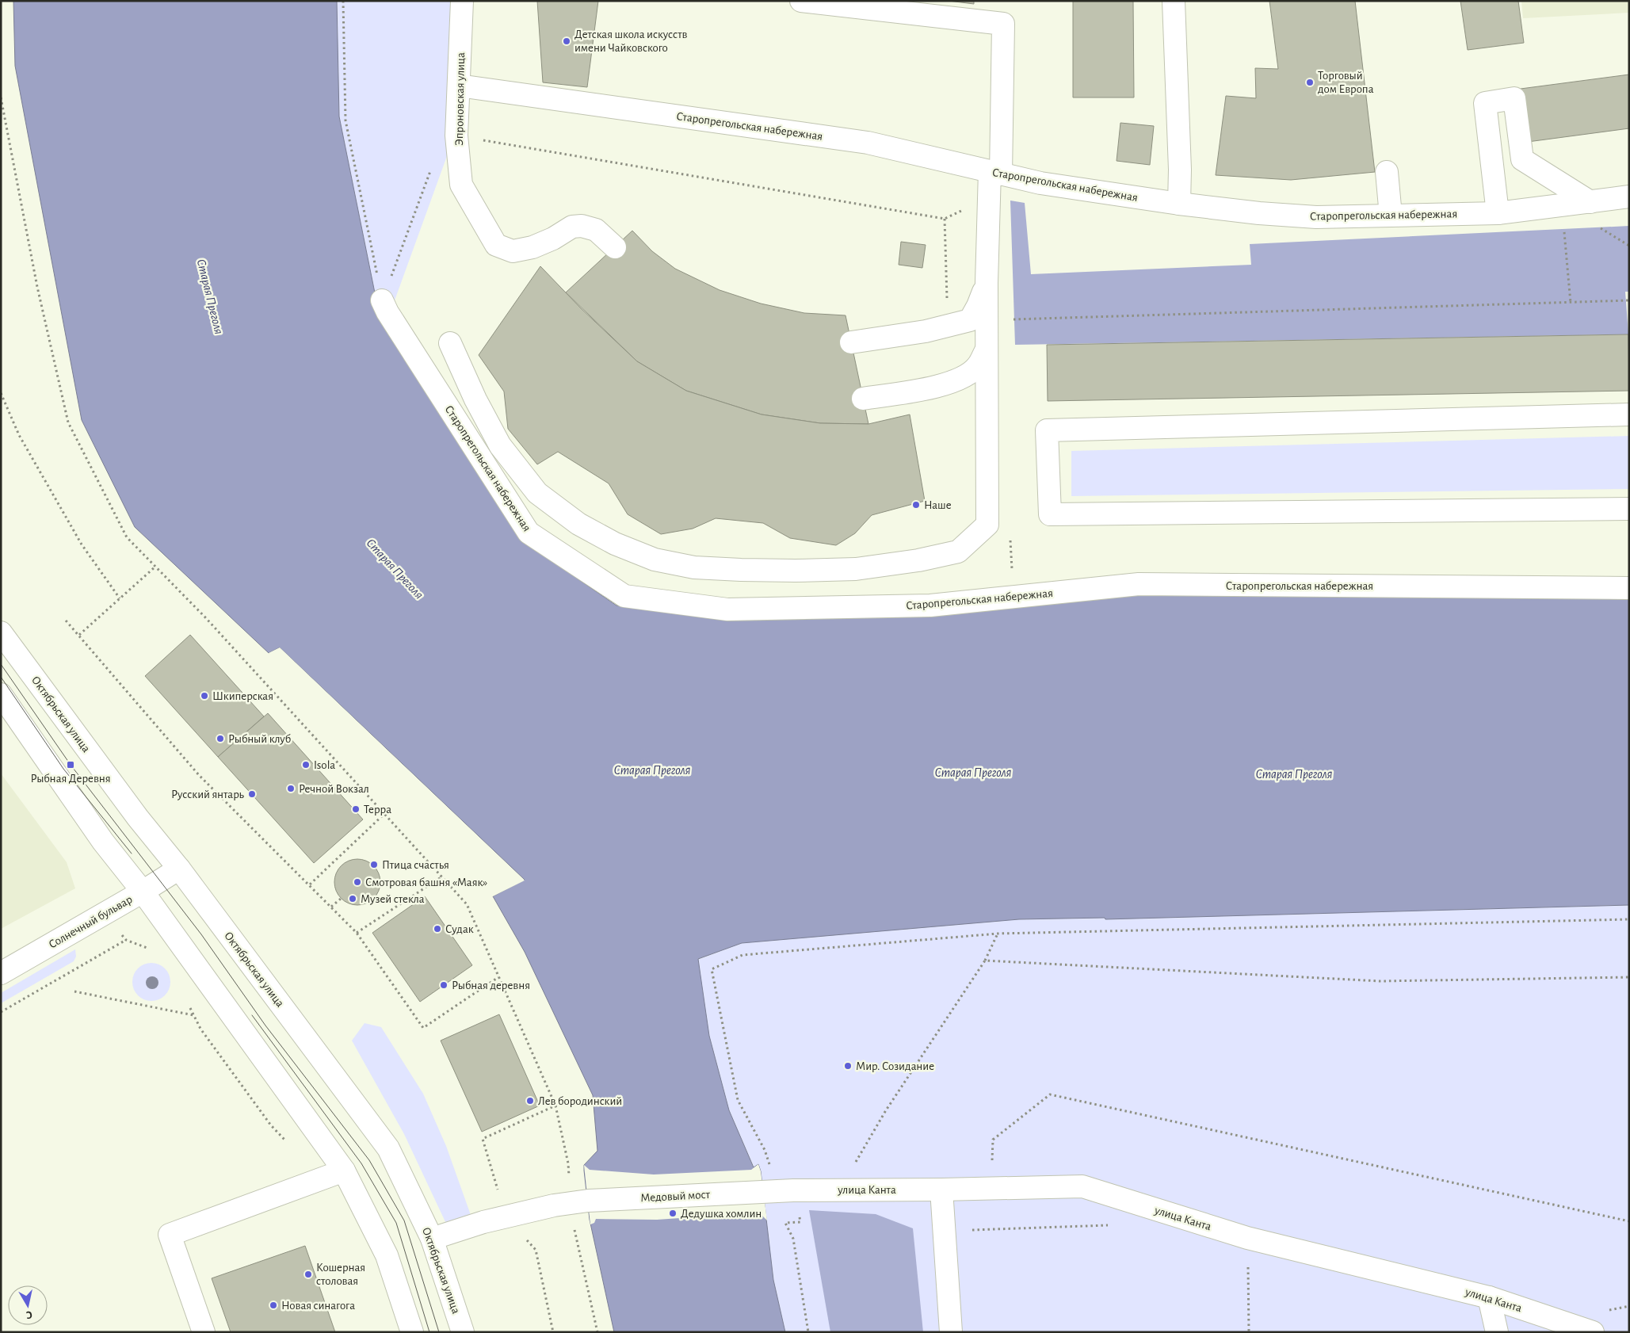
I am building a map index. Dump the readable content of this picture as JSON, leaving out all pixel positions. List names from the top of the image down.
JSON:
{
  "streets": {
    "street": [
      "Эпроновская улица",
      "Старопрегольская набережная",
      "Октябрьская улица",
      "Солнечный бульвар",
      "улица Канта",
      "Медовый мост"
    ]
  },
  "crossings": [
    ["Эпроновская улица", "Старопрегольская набережная"],
    ["Октябрьская улица", "Солнечный бульвар"],
    ["Октябрьская улица", "Медовый мост"],
    ["улица Канта", "Медовый мост"]
  ],
  "water": ["Старая Преголя"],
  "places": {
    "other": [
      "Детская школа искусств имени Чайковского",
      "Торговый дом Европа",
      "Наше",
      "Шкиперская",
      "Рыбный клуб",
      "Isola",
      "Речной Вокзал",
      "Русский янтарь",
      "Терра",
      "Птица счастья",
      "Смотровая башня «Маяк»",
      "Музей стекла",
      "Судак",
      "Рыбная деревня",
      "Мир. Созидание",
      "Лев бородинский",
      "Дедушка хомлин",
      "Кошерная столовая",
      "Новая синагога"
    ],
    "transit": ["Рыбная Деревня"]
  },
  "north": "bottom"
}
